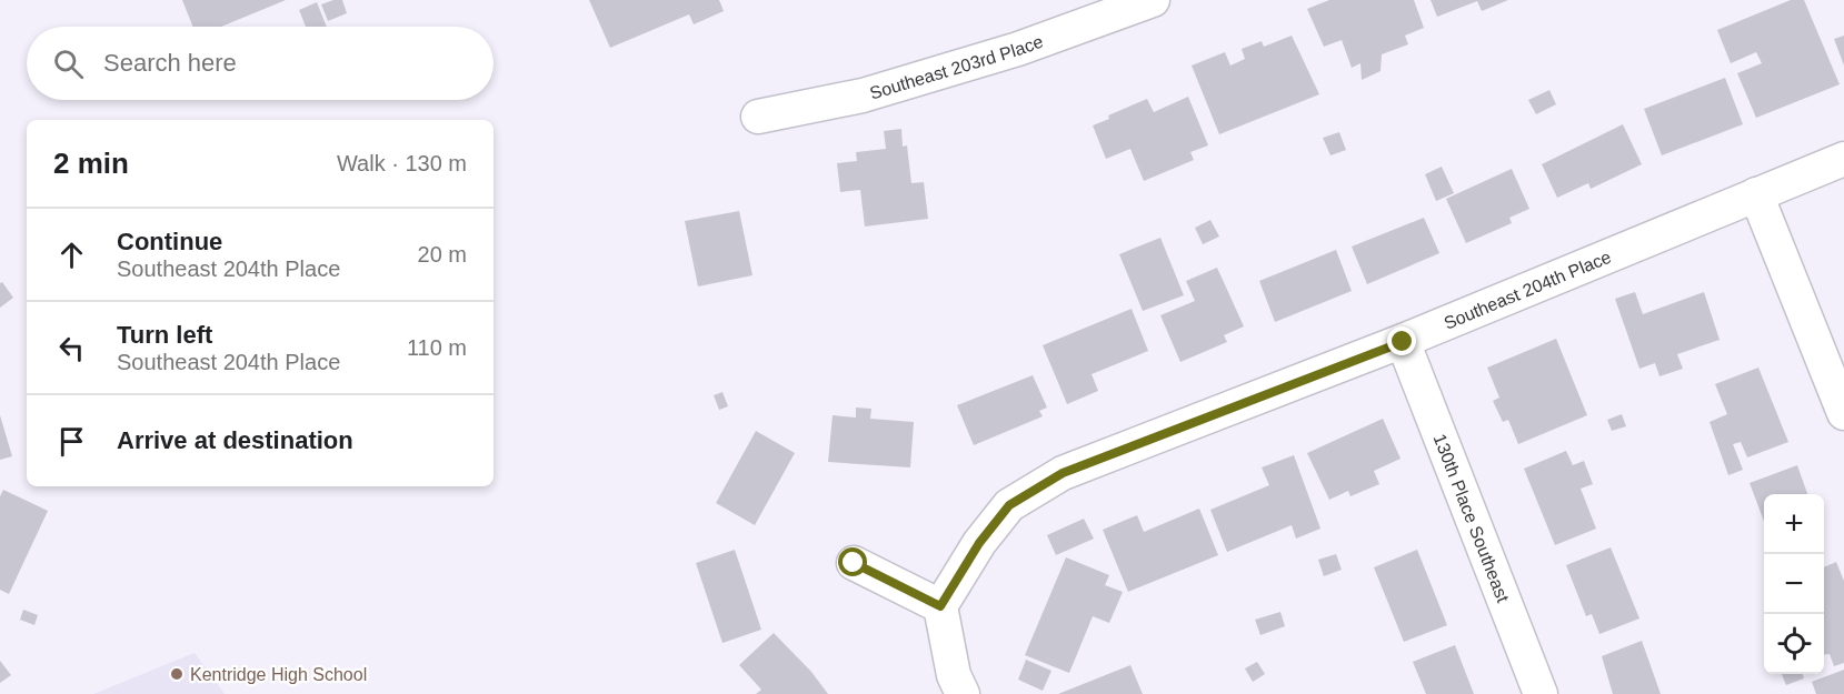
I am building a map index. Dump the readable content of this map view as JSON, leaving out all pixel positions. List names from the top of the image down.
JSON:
{
  "streets": {
    "street": ["Southeast 203rd Place", "Southeast 204th Place", "130th Place Southeast"]
  },
  "crossings": [
    ["Southeast 204th Place", "130th Place Southeast"]
  ],
  "places": ["Kentridge High School"],
  "page": {
    "search": "Search here",
    "heading": ["2 min", "Walk · 130 m"],
    "list": [
      ["Continue", "Southeast 204th Place", "20 m"],
      ["Turn left", "Southeast 204th Place", "110 m"],
      "Arrive at destination"
    ],
    "map_buttons": ["+", "−"]
  }
}
